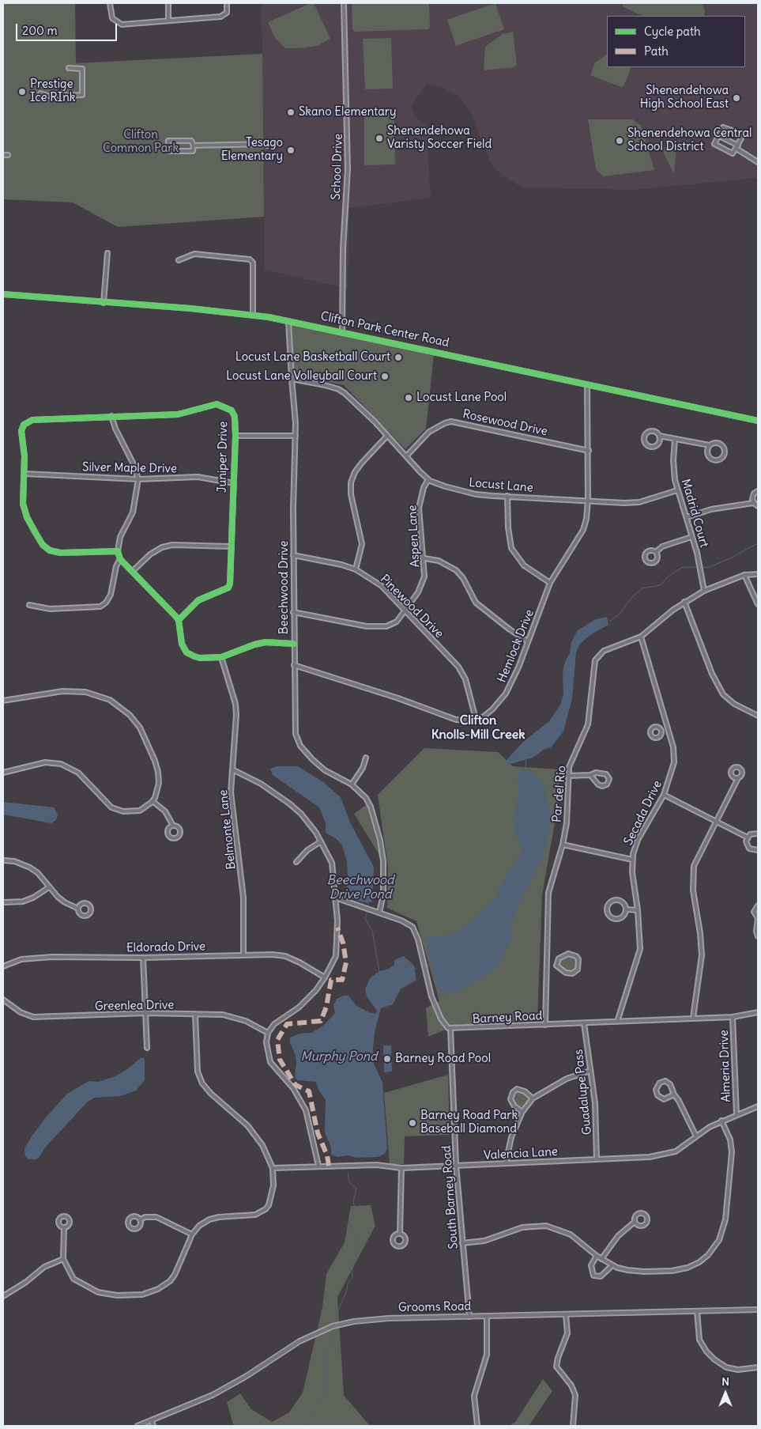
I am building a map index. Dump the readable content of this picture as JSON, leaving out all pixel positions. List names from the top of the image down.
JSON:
{
  "streets": {
    "street": [
      "School Drive",
      "Clifton Park Center Road",
      "Rosewood Drive",
      "Juniper Drive",
      "Silver Maple Drive",
      "Locust Lane",
      "Madrid Court",
      "Aspen Lane",
      "Beechwood Drive",
      "Pinewood Drive",
      "Hemlock Drive",
      "Par del Rio",
      "Secada Drive",
      "Belmonte Lane",
      "Eldorado Drive",
      "Greenlea Drive",
      "Barney Road",
      "Almeria Drive",
      "Guadalupe Pass",
      "Valencia Lane",
      "South Barney Road",
      "Grooms Road"
    ]
  },
  "crossings": [
    ["School Drive", "Clifton Park Center Road"],
    ["Clifton Park Center Road", "Beechwood Drive"],
    ["Clifton Park Center Road", "Hemlock Drive"],
    ["Rosewood Drive", "Locust Lane"],
    ["Rosewood Drive", "Hemlock Drive"],
    ["Juniper Drive", "Silver Maple Drive"],
    ["Locust Lane", "Madrid Court"],
    ["Locust Lane", "Aspen Lane"],
    ["Locust Lane", "Beechwood Drive"],
    ["Locust Lane", "Hemlock Drive"],
    ["Madrid Court", "Par del Rio"],
    ["Aspen Lane", "Beechwood Drive"],
    ["Aspen Lane", "Pinewood Drive"],
    ["Beechwood Drive", "Pinewood Drive"],
    ["Beechwood Drive", "Hemlock Drive"],
    ["Pinewood Drive", "Hemlock Drive"],
    ["Par del Rio", "Secada Drive"],
    ["Par del Rio", "Barney Road"],
    ["Secada Drive", "Barney Road"],
    ["Belmonte Lane", "Eldorado Drive"],
    ["Barney Road", "Almeria Drive"],
    ["Barney Road", "Guadalupe Pass"],
    ["Barney Road", "South Barney Road"],
    ["Almeria Drive", "Valencia Lane"],
    ["Guadalupe Pass", "Valencia Lane"],
    ["Valencia Lane", "South Barney Road"],
    ["South Barney Road", "Grooms Road"]
  ],
  "districts": ["Clifton Knolls-Mill Creek"],
  "water": ["Beechwood Drive Pond", "Murphy Pond"],
  "parks": ["Clifton Common Park"],
  "places": [
    "Prestige Ice RInk",
    "Shenendehowa High School East",
    "Skano Elementary",
    "Shenendehowa Varisty Soccer Field",
    "Shenendehowa Central School District",
    "Tesago Elementary",
    "Locust Lane Basketball Court",
    "Locust Lane Volleyball Court",
    "Locust Lane Pool",
    "Barney Road Pool",
    "Barney Road Park Baseball Diamond"
  ],
  "legend": ["Cycle path", "Path"],
  "scale_bar": "200 m",
  "north": "top"
}
